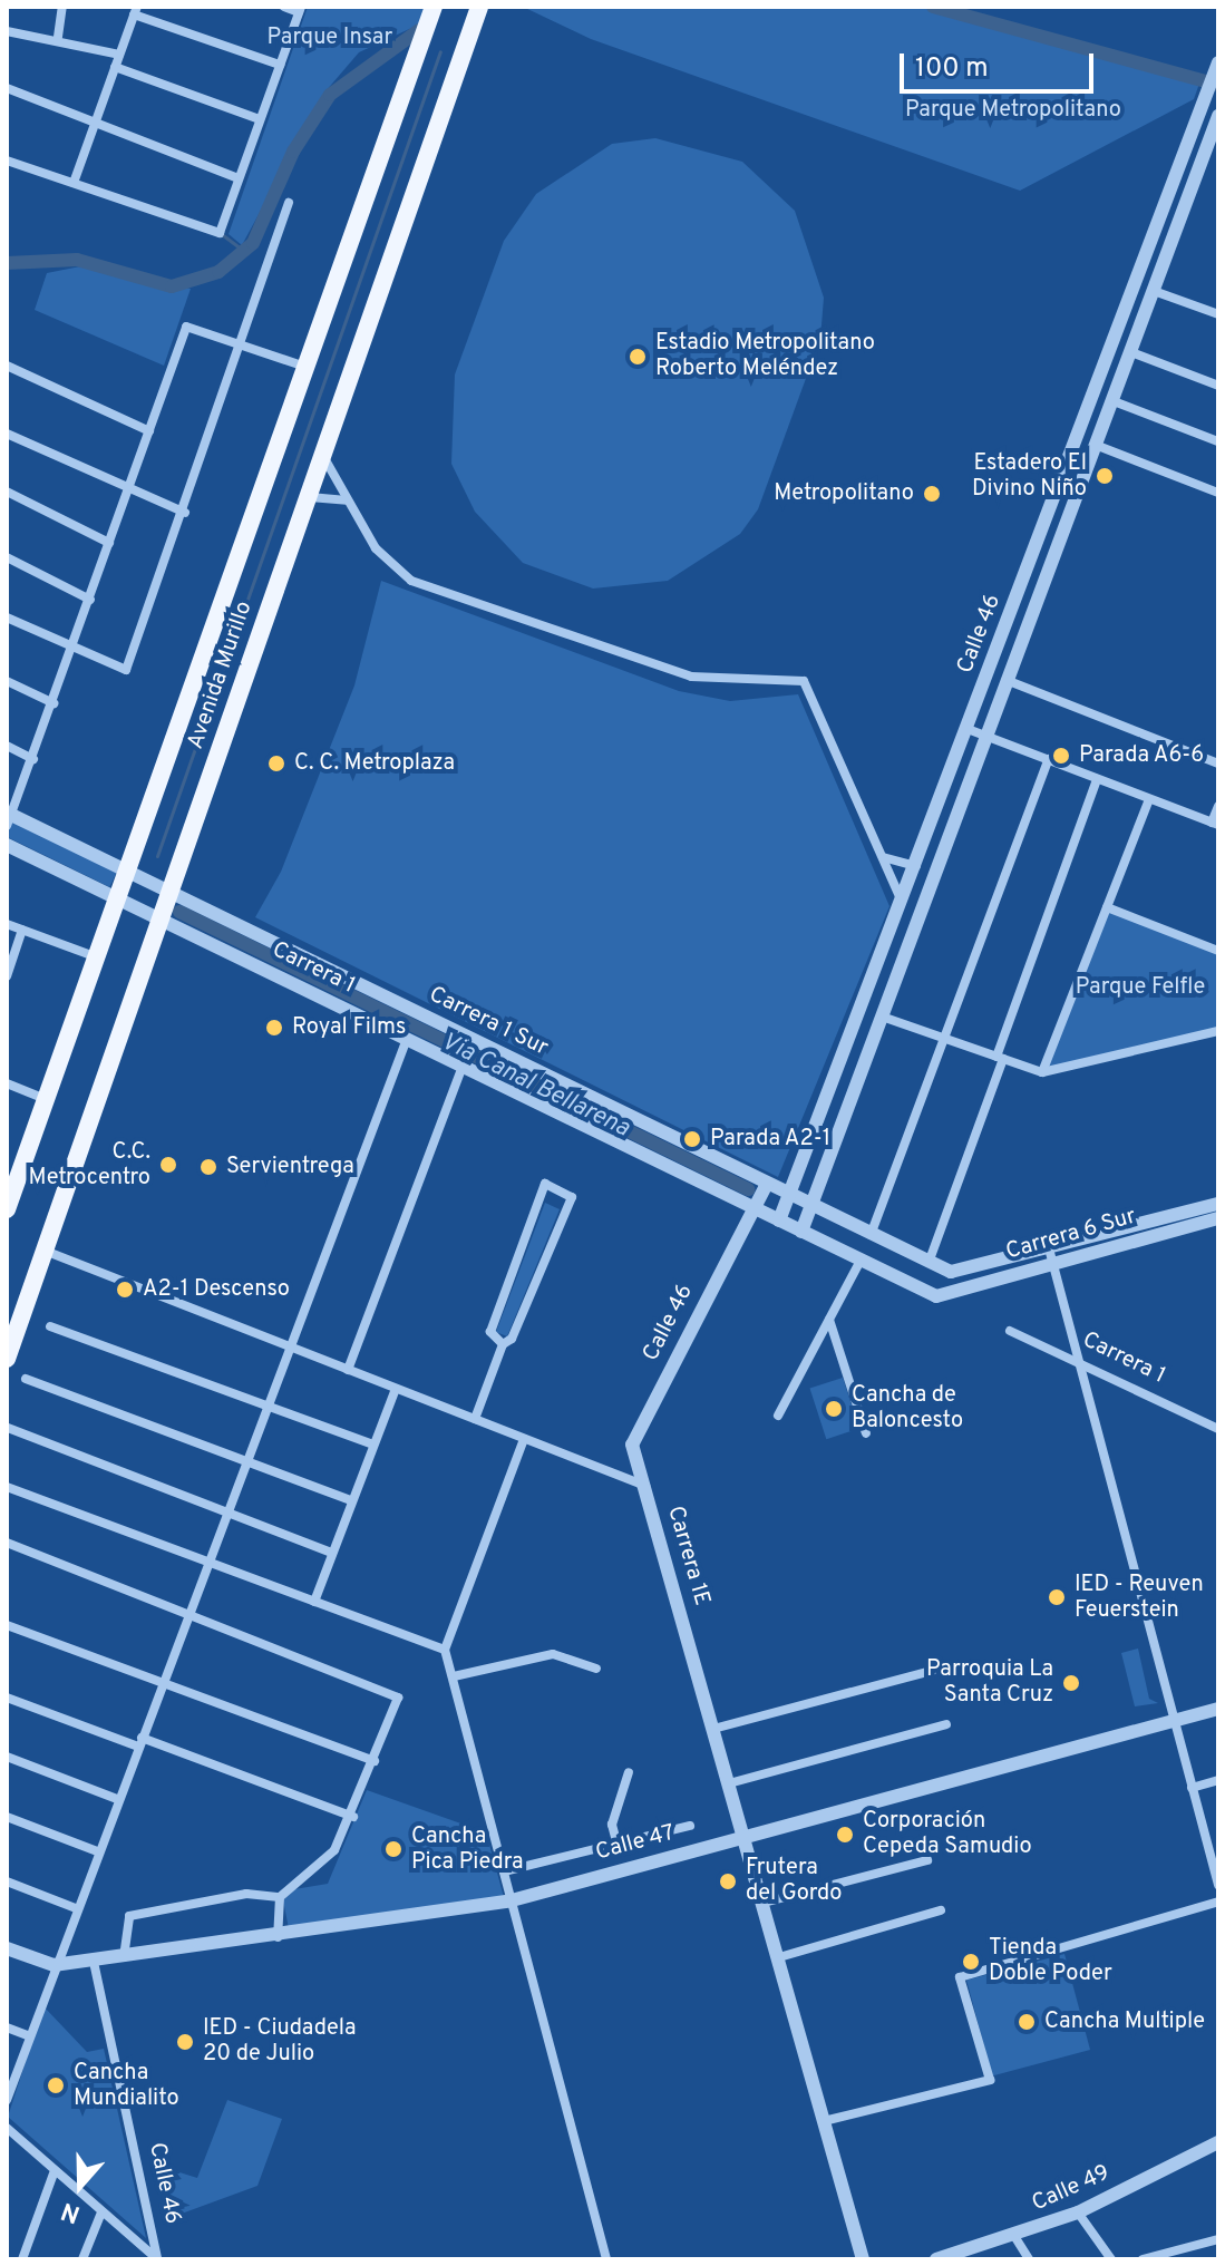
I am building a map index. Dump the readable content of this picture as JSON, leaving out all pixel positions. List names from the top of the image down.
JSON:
{
  "streets": {
    "main road": ["Avenida Murillo"],
    "street": [
      "Calle 46",
      "Carrera 1",
      "Carrera 1 Sur",
      "Carrera 6 Sur",
      "Carrera 1E",
      "Calle 47",
      "Calle 49"
    ]
  },
  "crossings": [
    ["Calle 46", "Carrera 1"],
    ["Calle 46", "Carrera 1 Sur"],
    ["Calle 46", "Carrera 1E"],
    ["Calle 46", "Calle 47"],
    ["Avenida Murillo", "Carrera 1"],
    ["Avenida Murillo", "Carrera 1 Sur"],
    ["Avenida Murillo", "Carrera 1E"],
    ["Carrera 1", "Carrera 6 Sur"],
    ["Carrera 1 Sur", "Carrera 6 Sur"],
    ["Carrera 1E", "Calle 47"]
  ],
  "water": ["Via Canal Bellarena"],
  "parks": ["Parque Insar", "Parque Metropolitano", "Parque Felfle"],
  "places": [
    "Estadio Metropolitano Roberto Meléndez",
    "Estadero El Divino Niño",
    "Metropolitano",
    "Parada A6-6",
    "C. C. Metroplaza",
    "Royal Films",
    "Parada A2-1",
    "C.C. Metrocentro",
    "Servientrega",
    "A2-1 Descenso",
    "Cancha de Baloncesto",
    "IED - Reuven Feuerstein",
    "Parroquia La Santa Cruz",
    "Corporación Cepeda Samudio",
    "Cancha Pica Piedra",
    "Frutera del Gordo",
    "Tienda Doble Poder",
    "Cancha Multiple",
    "IED - Ciudadela 20 de Julio",
    "Cancha Mundialito"
  ],
  "scale_bar": "100 m",
  "north": "bottom"
}
